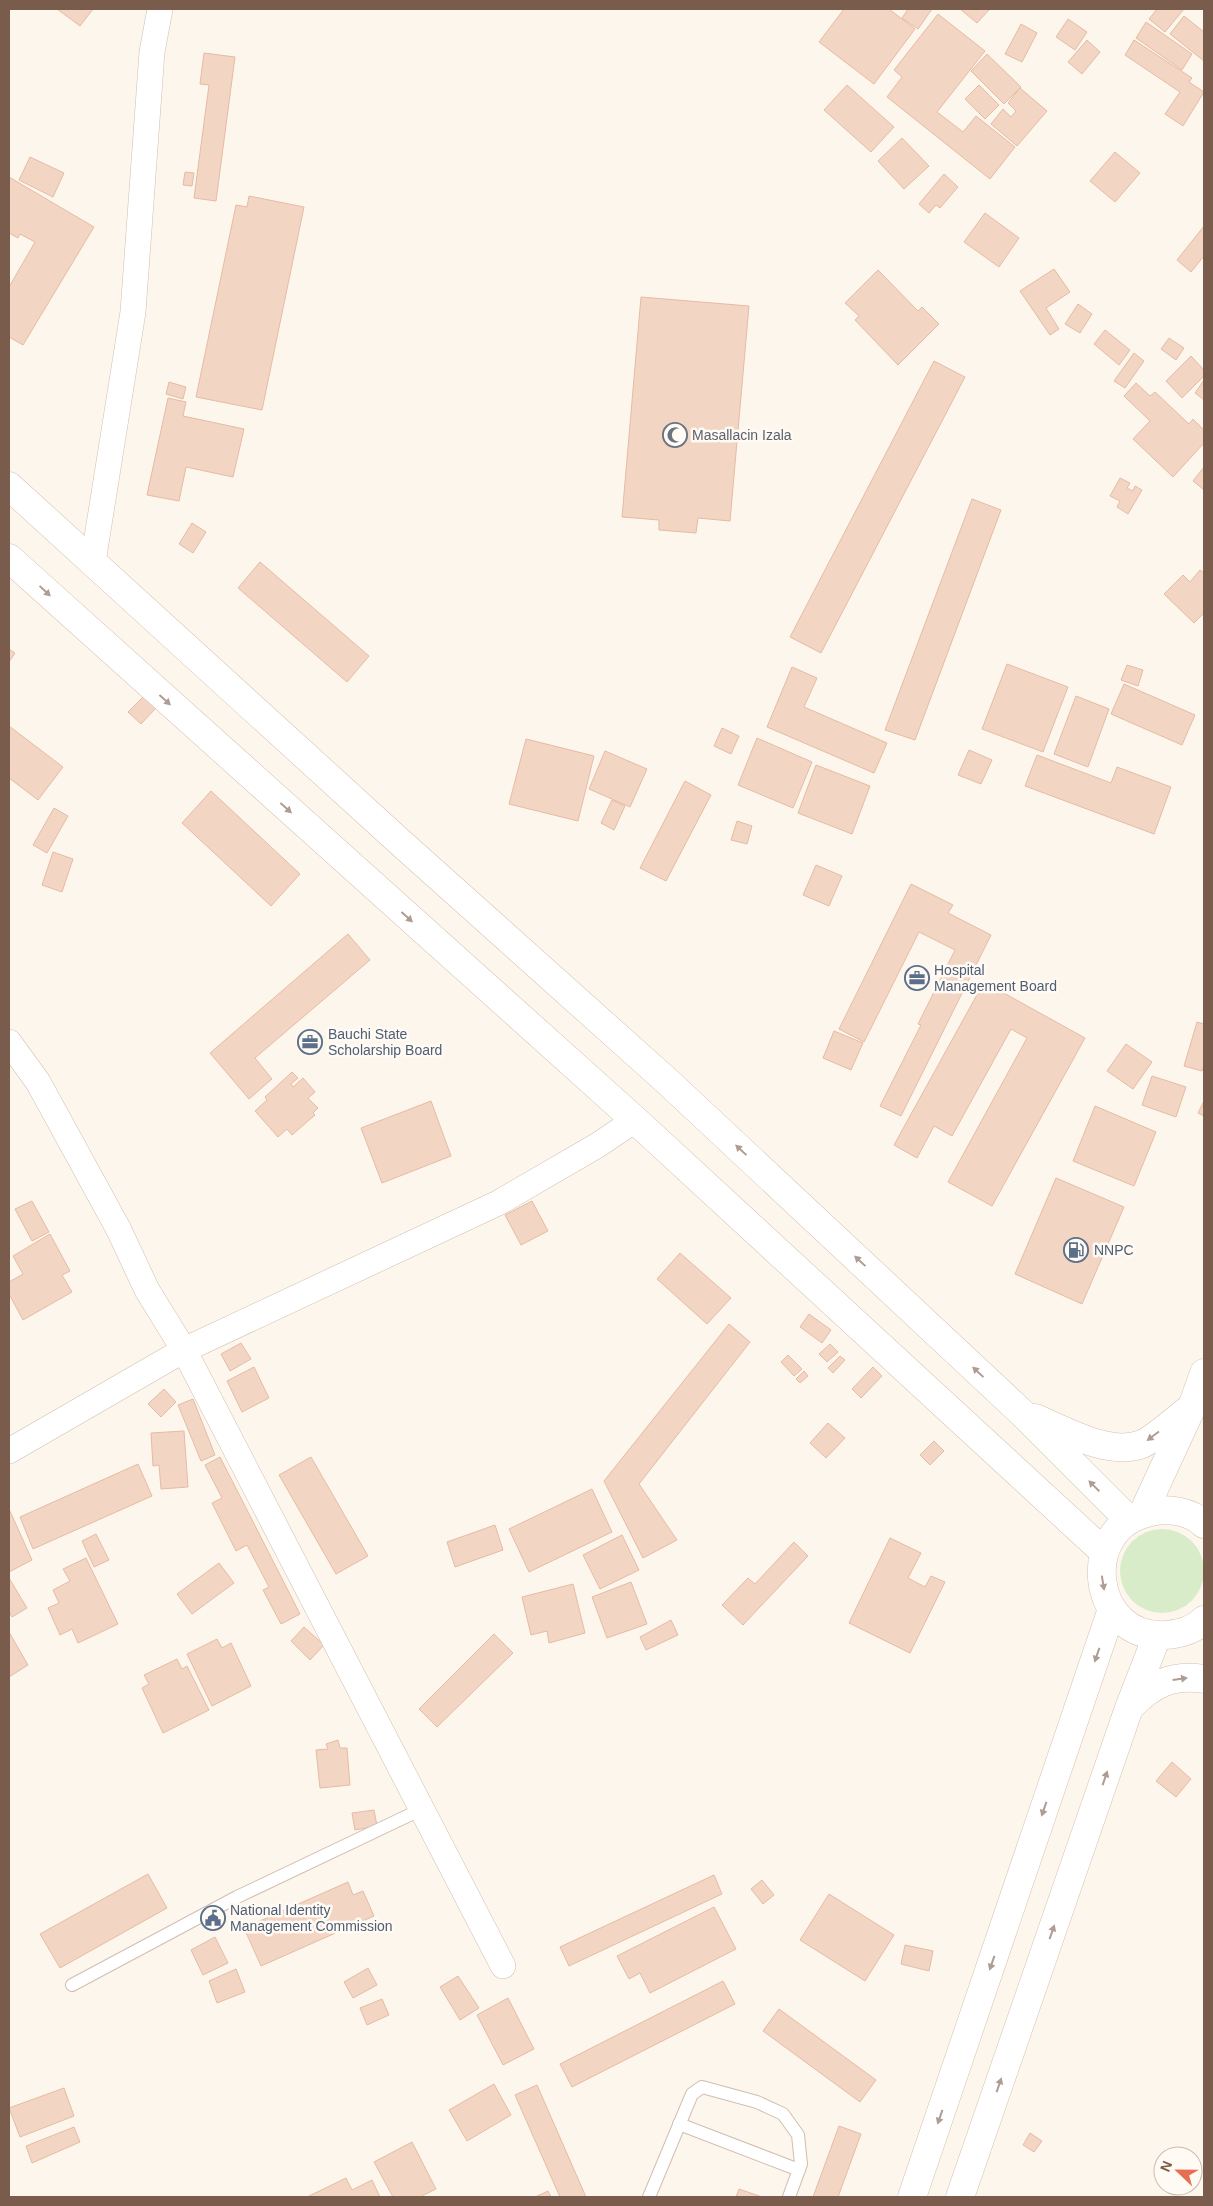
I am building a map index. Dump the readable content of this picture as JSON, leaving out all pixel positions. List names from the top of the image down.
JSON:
{
  "places": {
    "mosque": ["Masallacin Izala"],
    "office": ["Hospital Management Board", "Bauchi State Scholarship Board"],
    "fuel station": ["NNPC"],
    "public building": ["National Identity Management Commission"]
  },
  "north": "left"
}
